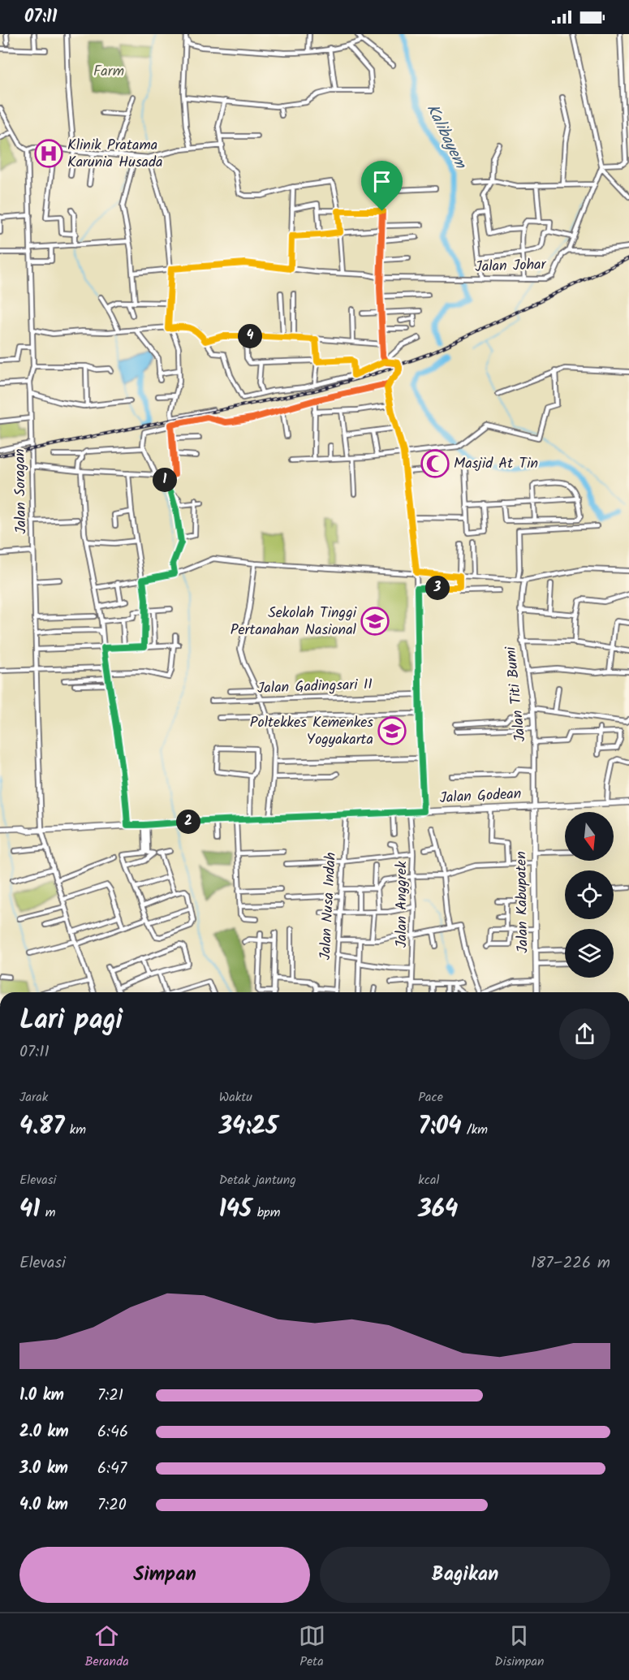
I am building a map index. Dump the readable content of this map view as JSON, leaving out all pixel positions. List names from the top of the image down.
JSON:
{
  "streets": {
    "main road": ["Jalan Godean", "Jalan Kabupaten"],
    "street": [
      "Jalan Johar",
      "Jalan Soragan",
      "Jalan Gadingsari II",
      "Jalan Titi Bumi",
      "Jalan Anggrek",
      "Jalan Nusa Indah"
    ]
  },
  "crossings": [
    ["Jalan Soragan", "Jalan Godean"],
    ["Jalan Titi Bumi", "Jalan Godean"],
    ["Jalan Titi Bumi", "Jalan Kabupaten"],
    ["Jalan Godean", "Jalan Kabupaten"],
    ["Jalan Godean", "Jalan Anggrek"],
    ["Jalan Godean", "Jalan Nusa Indah"]
  ],
  "water": ["Kalibayem"],
  "parks": ["Farm"],
  "places": {
    "hospital": ["Klinik Pratama Karunia Husada"],
    "mosque": ["Masjid At Tin"],
    "school or university": ["Sekolah Tinggi Pertanahan Nasional", "Poltekkes Kemenkes Yogyakarta"]
  },
  "north": "bottom",
  "page": {
    "status": "07:11",
    "pins": [
      "4",
      "1",
      "3",
      "2"
    ],
    "heading": ["Lari pagi", "07:11"],
    "stats": [
      ["Jarak", "4.87 km"],
      ["Waktu", "34:25"],
      ["Pace", "7:04 /km"],
      ["Elevasi", "41 m"],
      ["Detak jantung", "145 bpm"],
      ["kcal", "364"]
    ],
    "chart": ["Elevasi", "187–226 m"],
    "list": [
      {
        "name": "1.0 km",
        "note": "7:21"
      },
      {
        "name": "2.0 km",
        "note": "6:46"
      },
      {
        "name": "3.0 km",
        "note": "6:47"
      },
      {
        "name": "4.0 km",
        "note": "7:20"
      }
    ],
    "buttons": ["Simpan", "Bagikan"],
    "tabs": ["Beranda", "Peta", "Disimpan"]
  }
}
